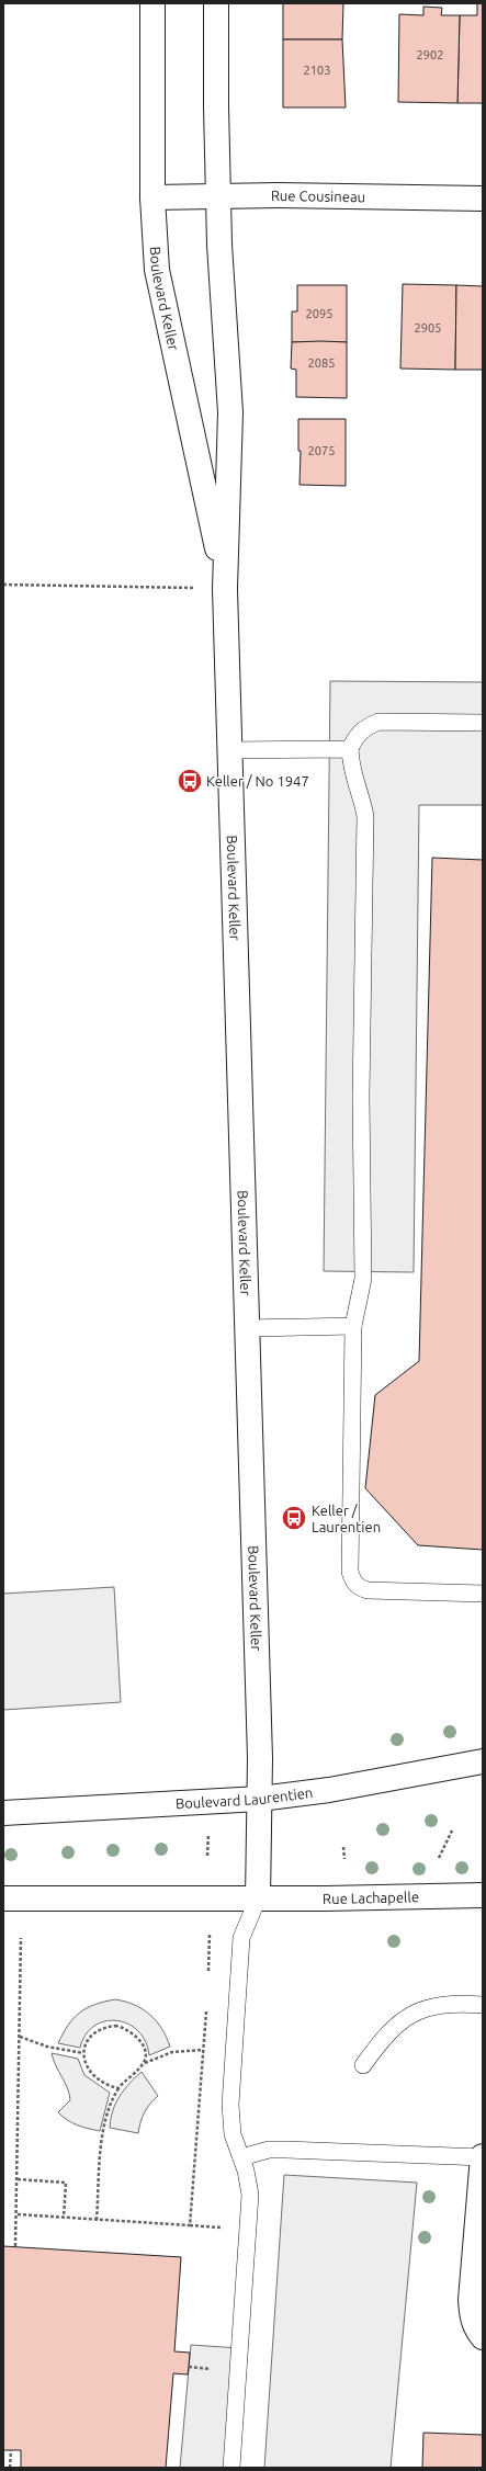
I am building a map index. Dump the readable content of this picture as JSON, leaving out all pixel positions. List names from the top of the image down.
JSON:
{
  "streets": {
    "street": [
      "Rue Cousineau",
      "Boulevard Keller",
      "Boulevard Laurentien",
      "Rue Lachapelle"
    ]
  },
  "crossings": [
    ["Rue Cousineau", "Boulevard Keller"],
    ["Boulevard Keller", "Boulevard Laurentien"],
    ["Boulevard Keller", "Rue Lachapelle"]
  ],
  "places": {
    "bus stop": ["Keller / No 1947", "Keller / Laurentien"]
  },
  "house_numbers": [
    "2902",
    "2103",
    "2095",
    "2905",
    "2085",
    "2075"
  ]
}
